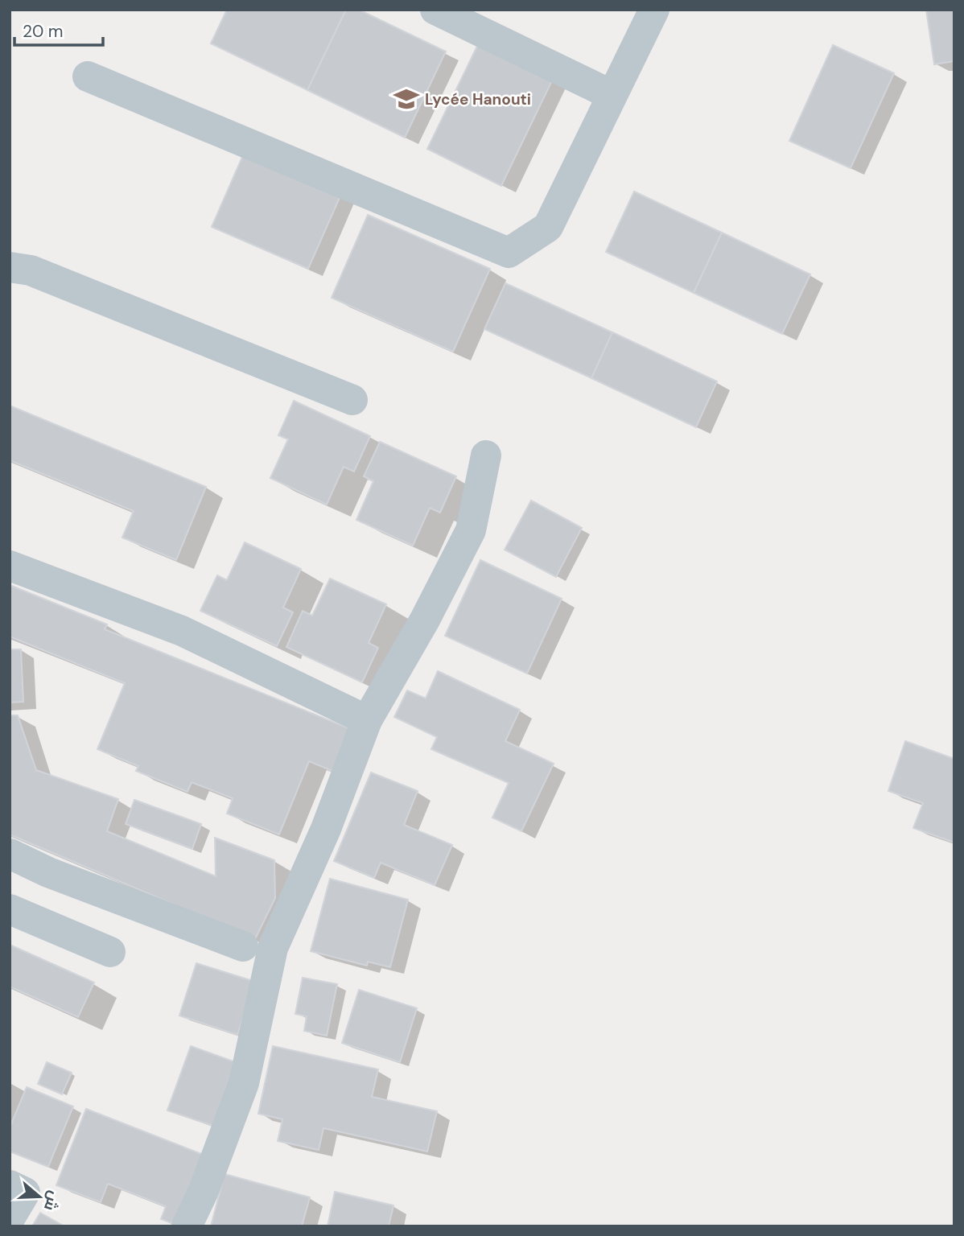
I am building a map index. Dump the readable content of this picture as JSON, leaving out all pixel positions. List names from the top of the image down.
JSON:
{
  "places": {
    "school or university": ["Lycée Hanouti"]
  },
  "scale_bar": "20 m",
  "north": "right"
}
